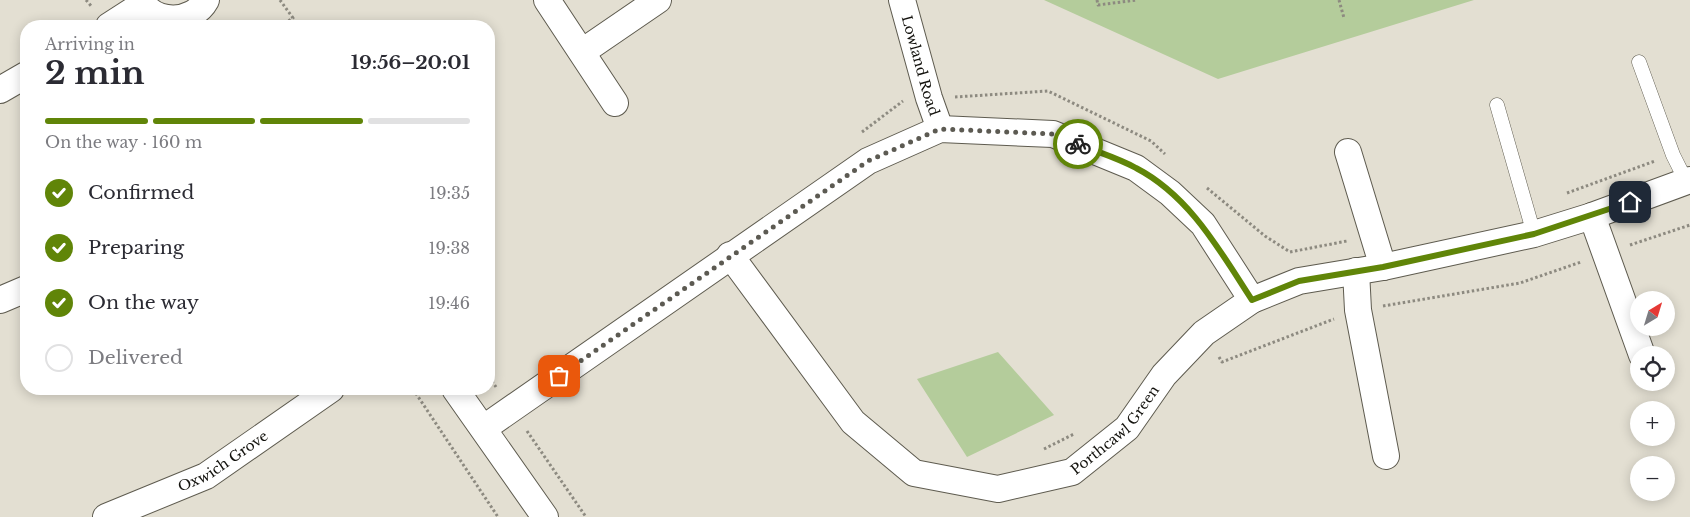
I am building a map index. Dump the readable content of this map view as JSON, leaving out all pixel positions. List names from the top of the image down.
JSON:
{
  "streets": {
    "street": ["Lowland Road", "Porthcawl Green", "Oxwich Grove"]
  },
  "north": "top right",
  "page": {
    "heading": ["2 min", "Arriving in", "19:56–20:01"],
    "bar": "On the way · 160 m",
    "list": [
      ["Confirmed", "19:35"],
      ["Preparing", "19:38"],
      ["On the way", "19:46"],
      "Delivered"
    ],
    "map_buttons": ["+", "−"]
  }
}
